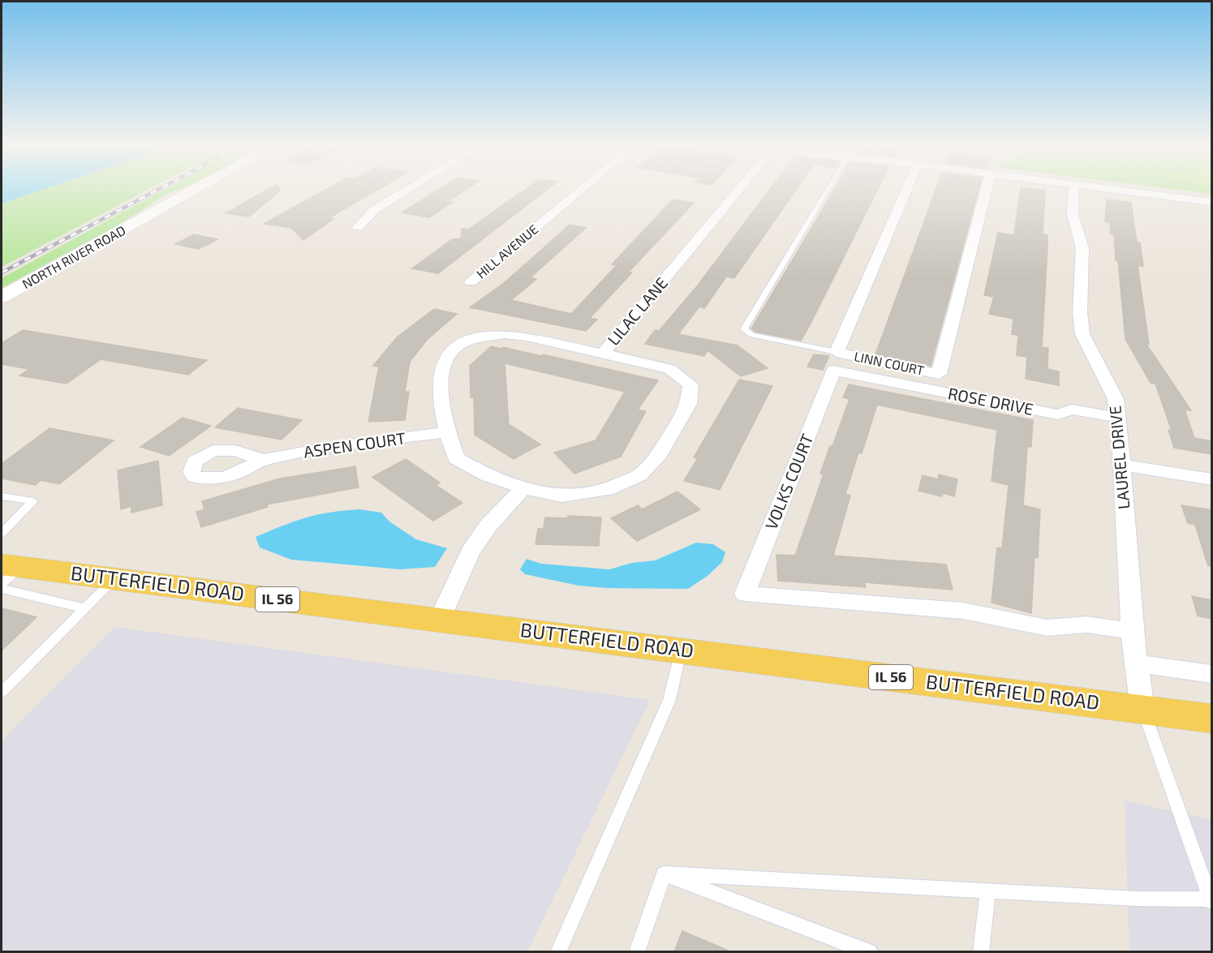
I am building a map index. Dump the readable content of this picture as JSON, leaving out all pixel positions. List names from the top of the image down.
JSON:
{
  "streets": {
    "main road": ["NORTH RIVER ROAD", "BUTTERFIELD ROAD", "IL 56"],
    "street": [
      "HILL AVENUE",
      "LILAC LANE",
      "LINN COURT",
      "ROSE DRIVE",
      "ASPEN COURT",
      "LAUREL DRIVE",
      "VOLKS COURT"
    ]
  },
  "crossings": [
    ["ROSE DRIVE", "LAUREL DRIVE"],
    ["ROSE DRIVE", "VOLKS COURT"],
    ["LAUREL DRIVE", "VOLKS COURT"],
    ["LAUREL DRIVE", "BUTTERFIELD ROAD"]
  ]
}
